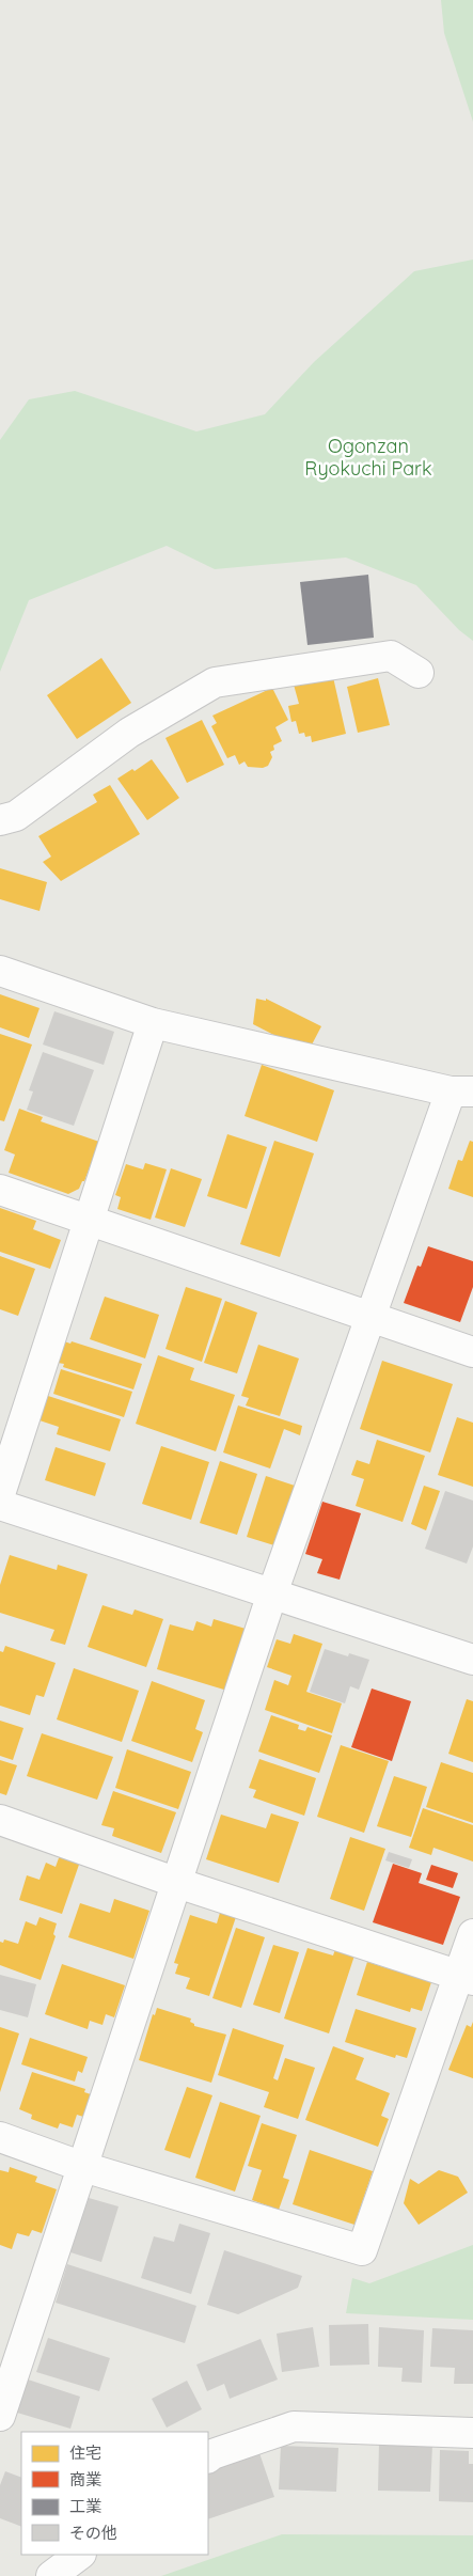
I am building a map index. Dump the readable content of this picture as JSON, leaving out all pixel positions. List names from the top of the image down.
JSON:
{
  "parks": ["Ogonzan Ryokuchi Park"],
  "legend": [
    "住宅",
    "商業",
    "工業",
    "その他"
  ]
}
